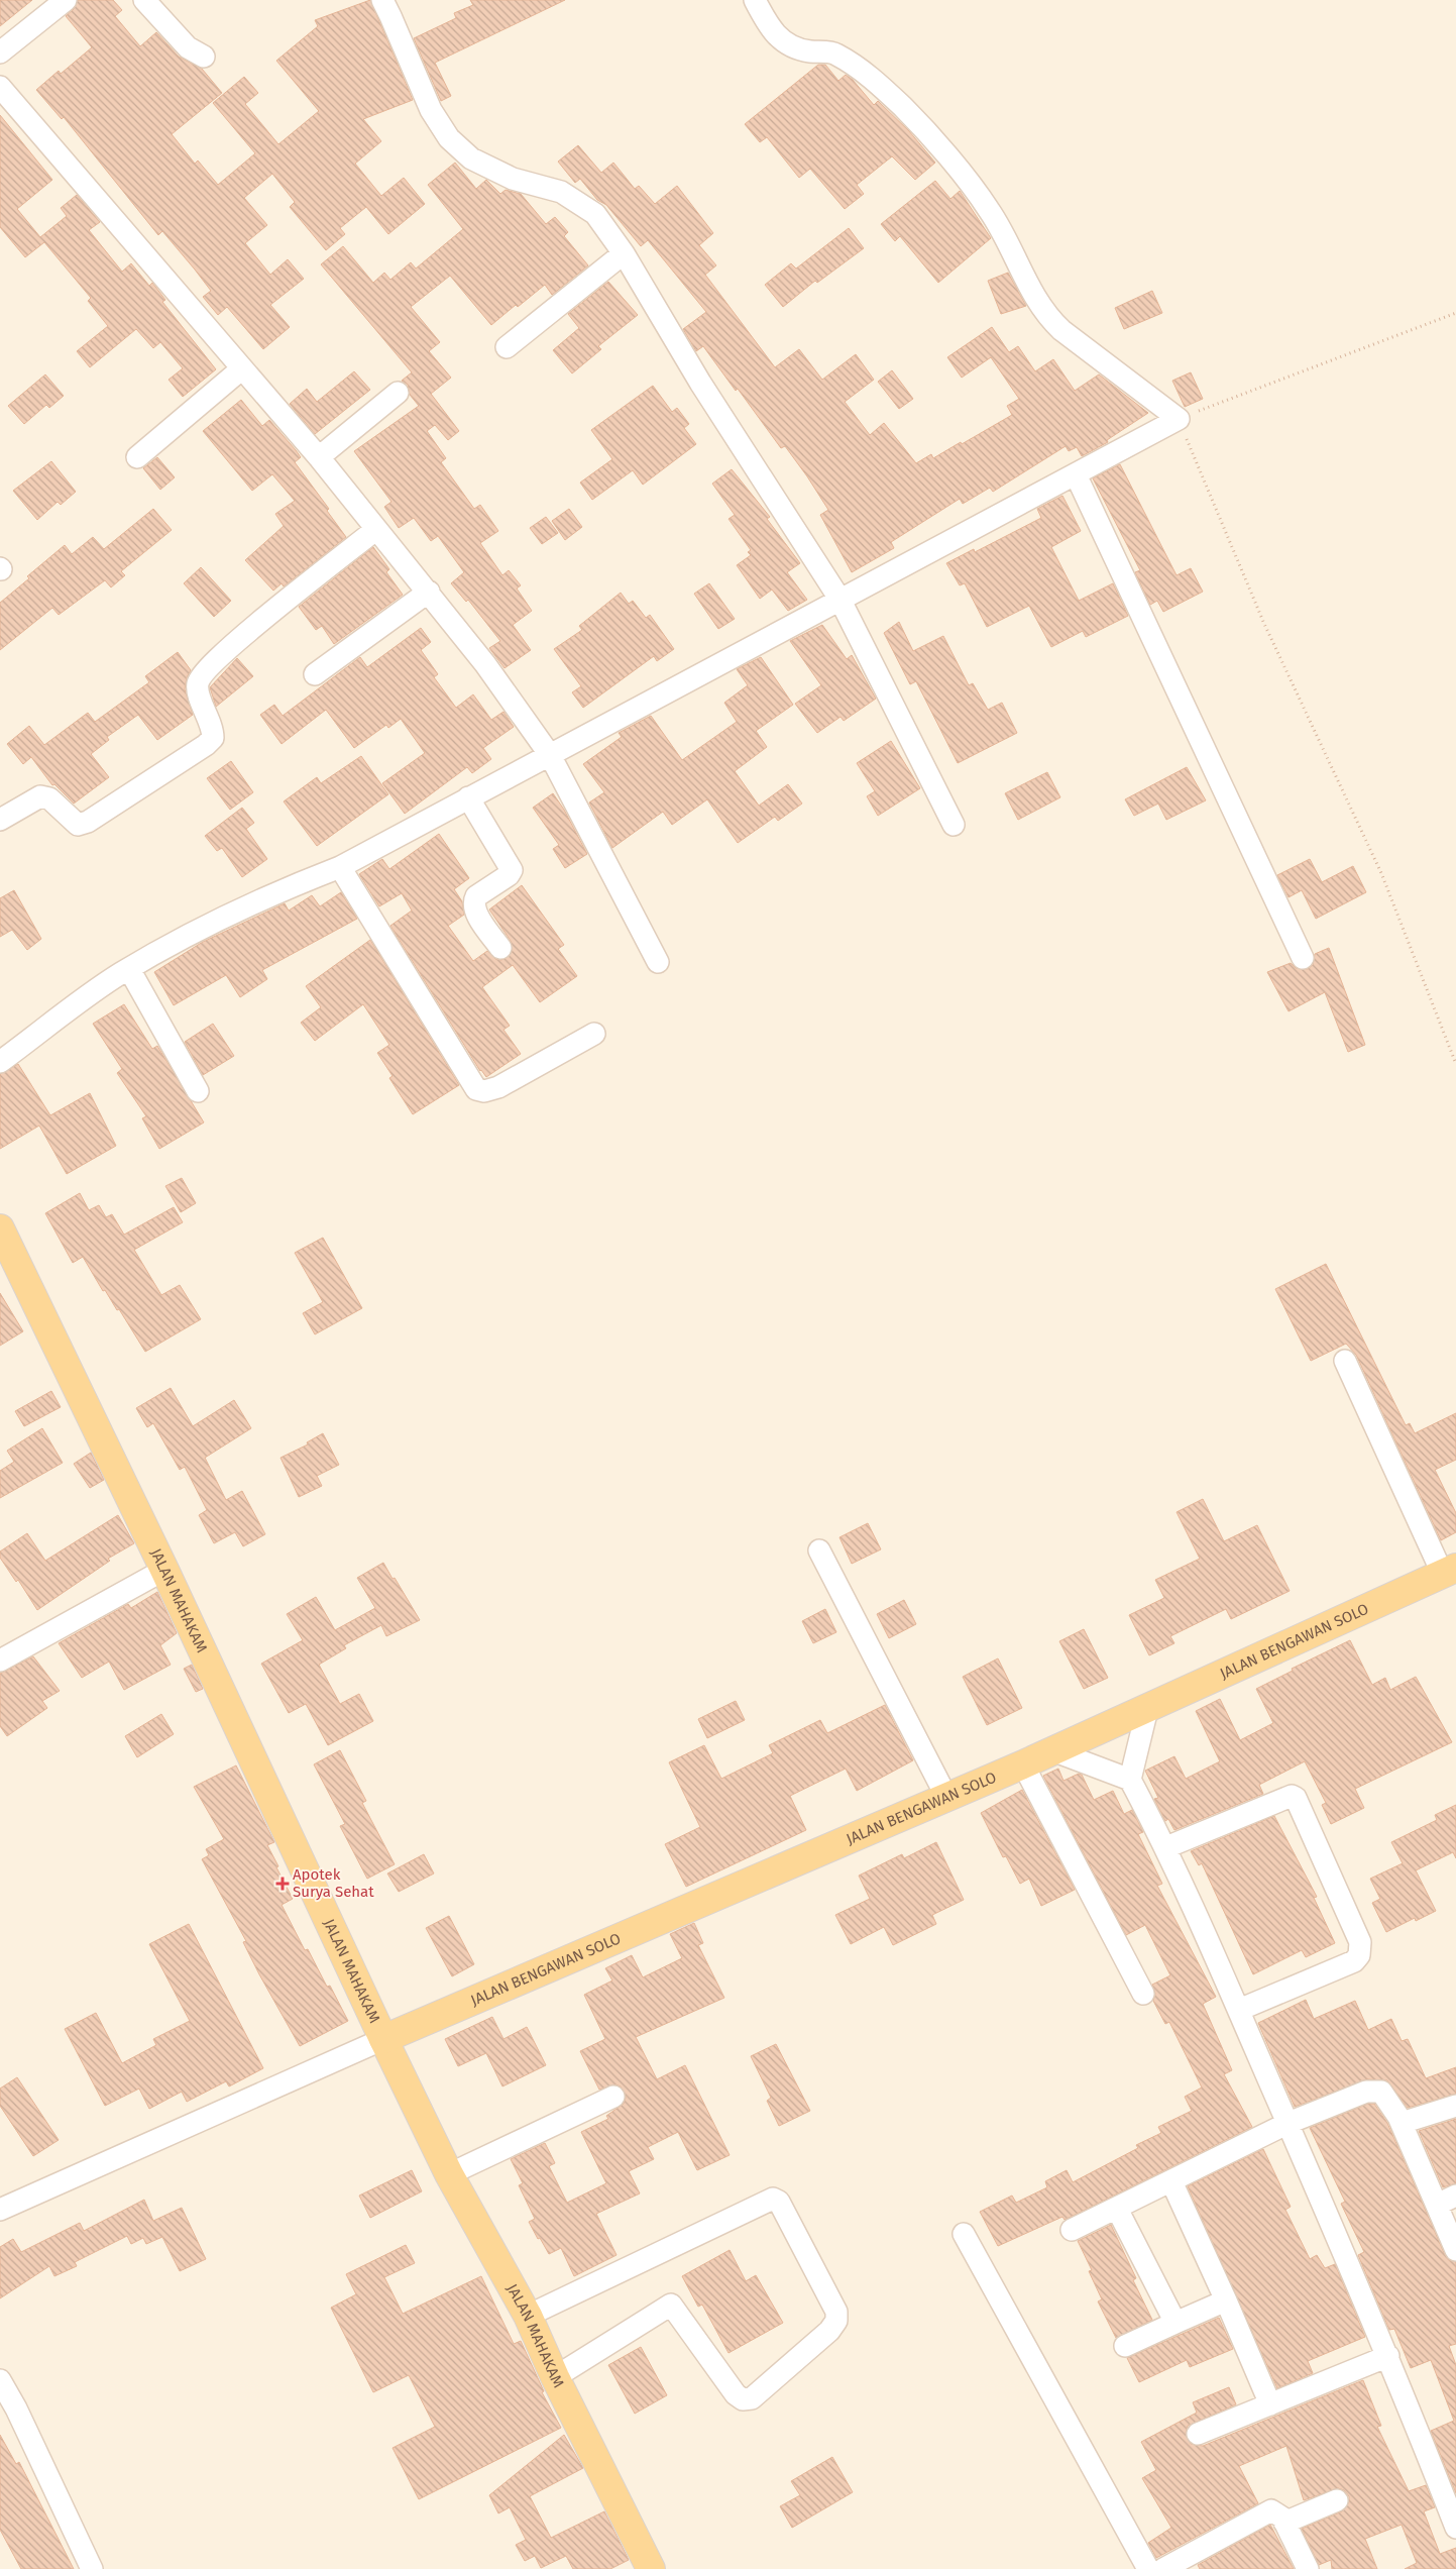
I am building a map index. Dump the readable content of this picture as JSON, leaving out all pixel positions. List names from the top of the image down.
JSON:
{
  "streets": {
    "main road": ["JALAN MAHAKAM", "JALAN BENGAWAN SOLO"]
  },
  "crossings": [
    ["JALAN MAHAKAM", "JALAN BENGAWAN SOLO"]
  ],
  "places": {
    "health": ["Apotek Surya Sehat"]
  }
}
